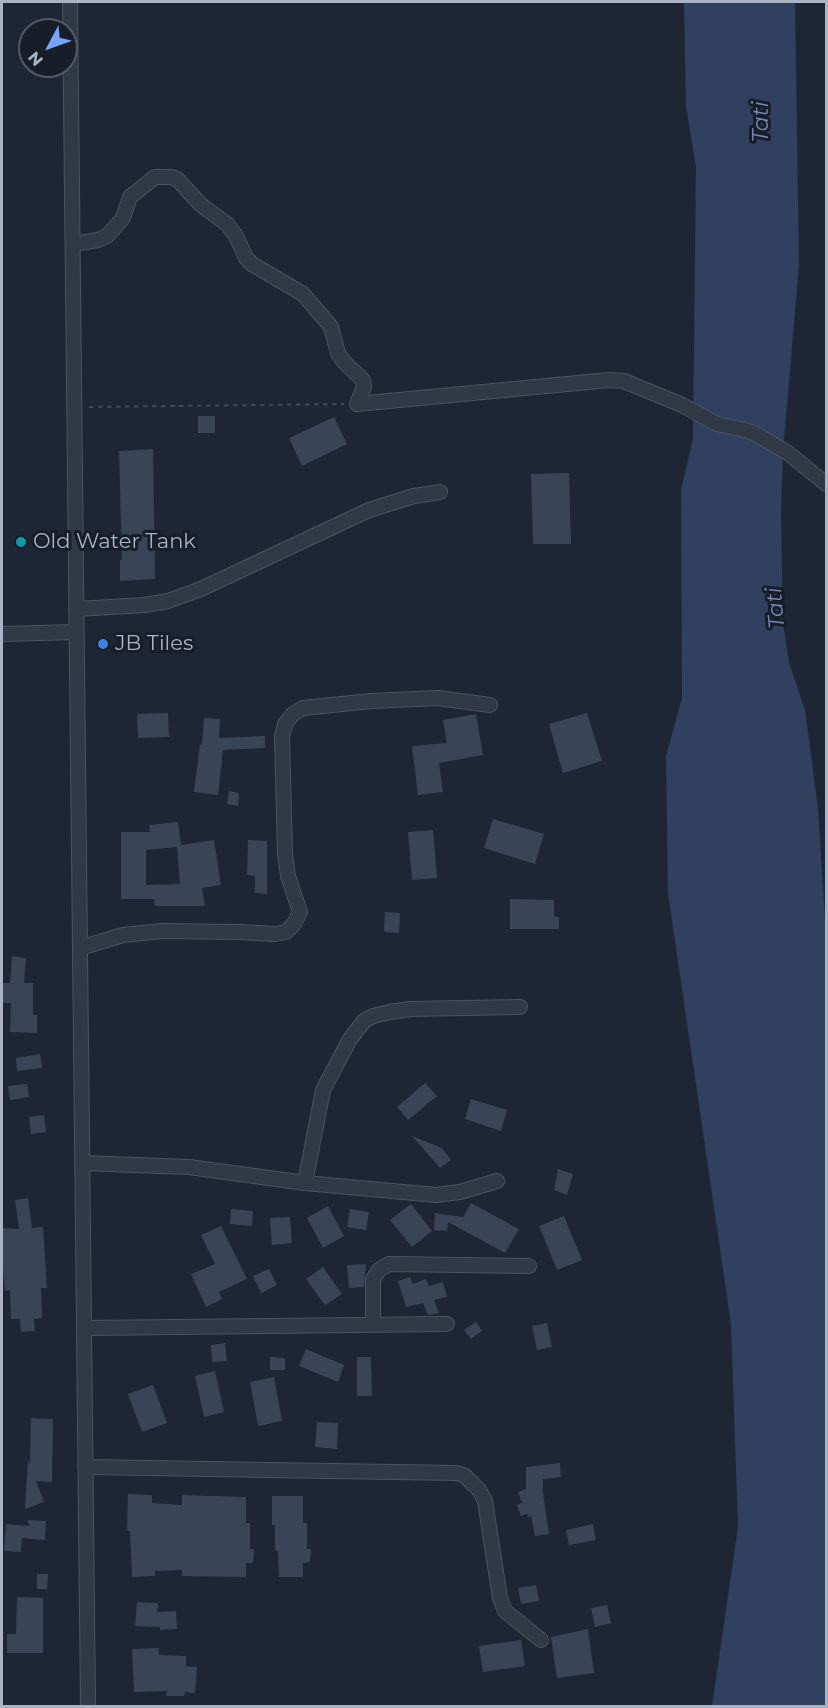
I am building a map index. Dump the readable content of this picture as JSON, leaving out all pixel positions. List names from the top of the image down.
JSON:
{
  "water": ["Tati"],
  "places": ["Old Water Tank", "JB Tiles"],
  "north": "bottom left"
}
